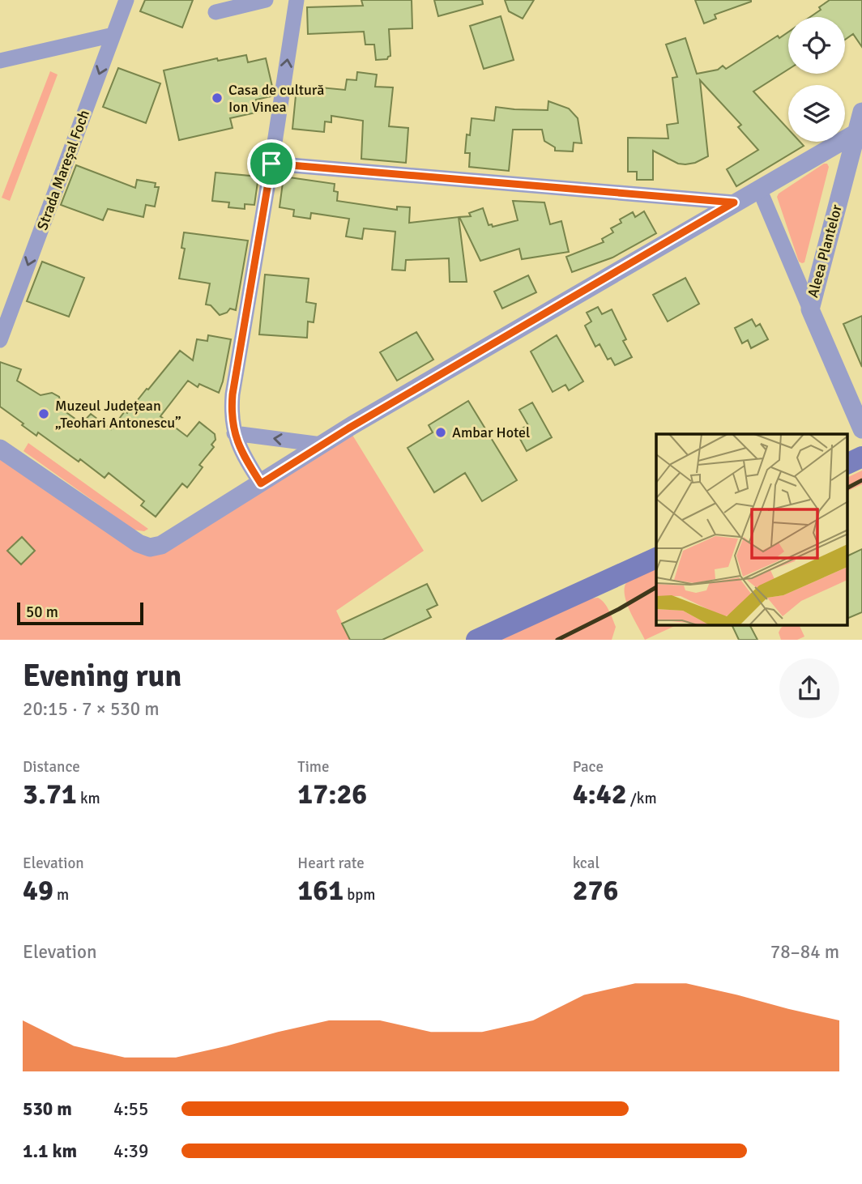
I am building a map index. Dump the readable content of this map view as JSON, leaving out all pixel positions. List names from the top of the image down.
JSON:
{
  "streets": {
    "street": ["Strada Mareșal Foch", "Aleea Plantelor"]
  },
  "one_way": ["Strada Mareșal Foch"],
  "places": ["Casa de cultură Ion Vinea", "Muzeul Județean „Teohari Antonescu”", "Ambar Hotel"],
  "scale_bar": "50 m",
  "page": {
    "scale": "50 m",
    "heading": ["Evening run", "20:15 · 7 × 530 m"],
    "stats": [
      ["Distance", "3.71 km"],
      ["Time", "17:26"],
      ["Pace", "4:42 /km"],
      ["Elevation", "49 m"],
      ["Heart rate", "161 bpm"],
      ["kcal", "276"]
    ],
    "chart": ["Elevation", "78–84 m"],
    "list": [
      {
        "name": "530 m",
        "note": "4:55"
      },
      {
        "name": "1.1 km",
        "note": "4:39"
      }
    ]
  }
}
